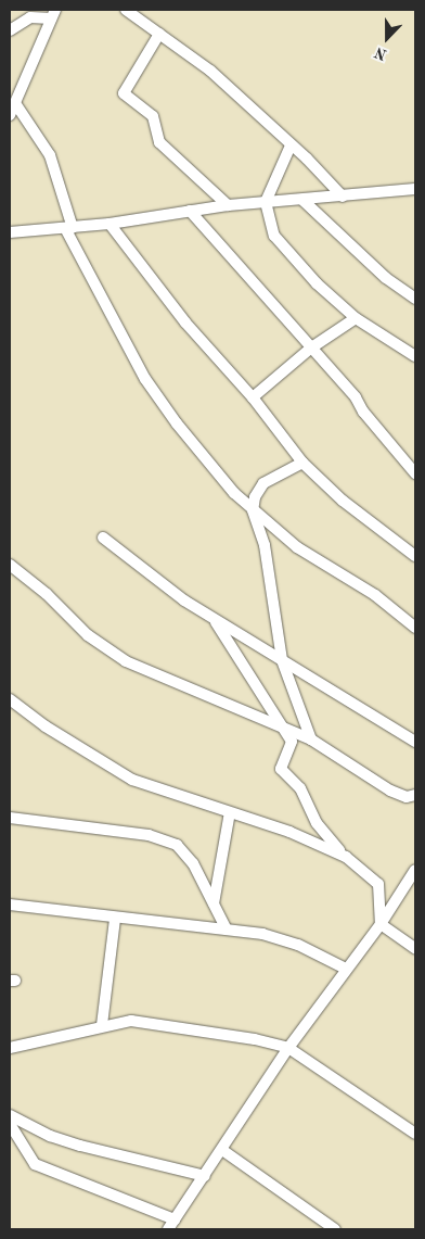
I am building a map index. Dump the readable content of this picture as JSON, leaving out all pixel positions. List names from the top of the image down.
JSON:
{
  "north": "bottom"
}
